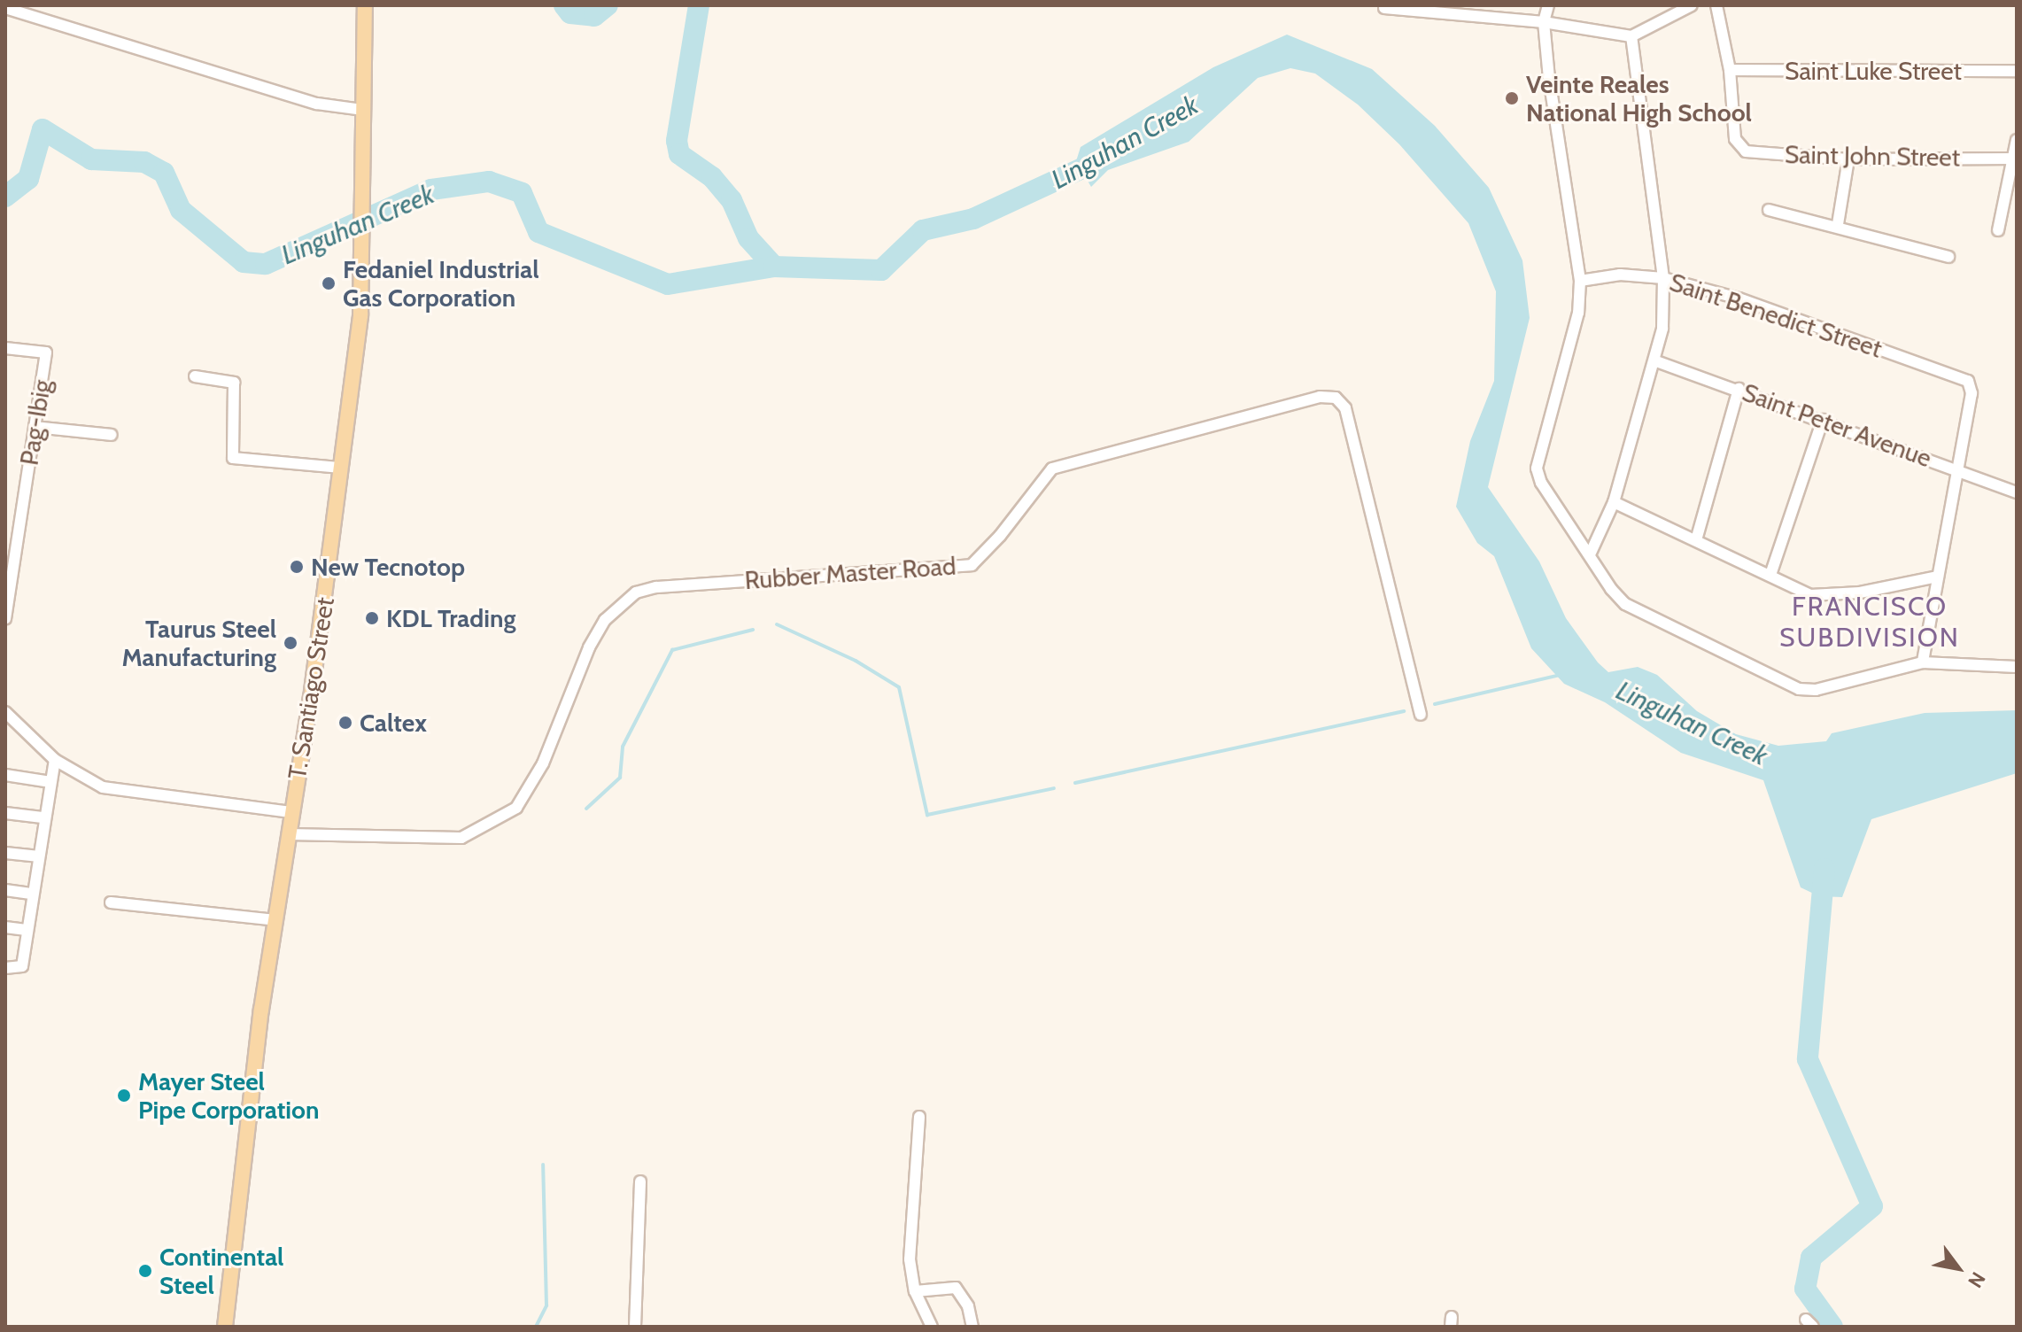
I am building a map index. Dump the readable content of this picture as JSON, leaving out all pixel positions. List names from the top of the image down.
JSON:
{
  "streets": {
    "main road": ["T. Santiago Street"],
    "street": [
      "Saint Luke Street",
      "Saint John Street",
      "Saint Benedict Street",
      "Pag-Ibig",
      "Saint Peter Avenue",
      "Rubber Master Road"
    ]
  },
  "crossings": [
    ["Saint Luke Street", "Saint John Street"],
    ["Saint Benedict Street", "Saint Peter Avenue"],
    ["Rubber Master Road", "T. Santiago Street"]
  ],
  "districts": ["FRANCISCO SUBDIVISION"],
  "water": ["Linguhan Creek"],
  "places": [
    "Veinte Reales National High School",
    "Fedaniel Industrial Gas Corporation",
    "New Tecnotop",
    "KDL Trading",
    "Taurus Steel Manufacturing",
    "Caltex",
    "Mayer Steel Pipe Corporation",
    "Continental Steel"
  ],
  "north": "bottom right"
}
